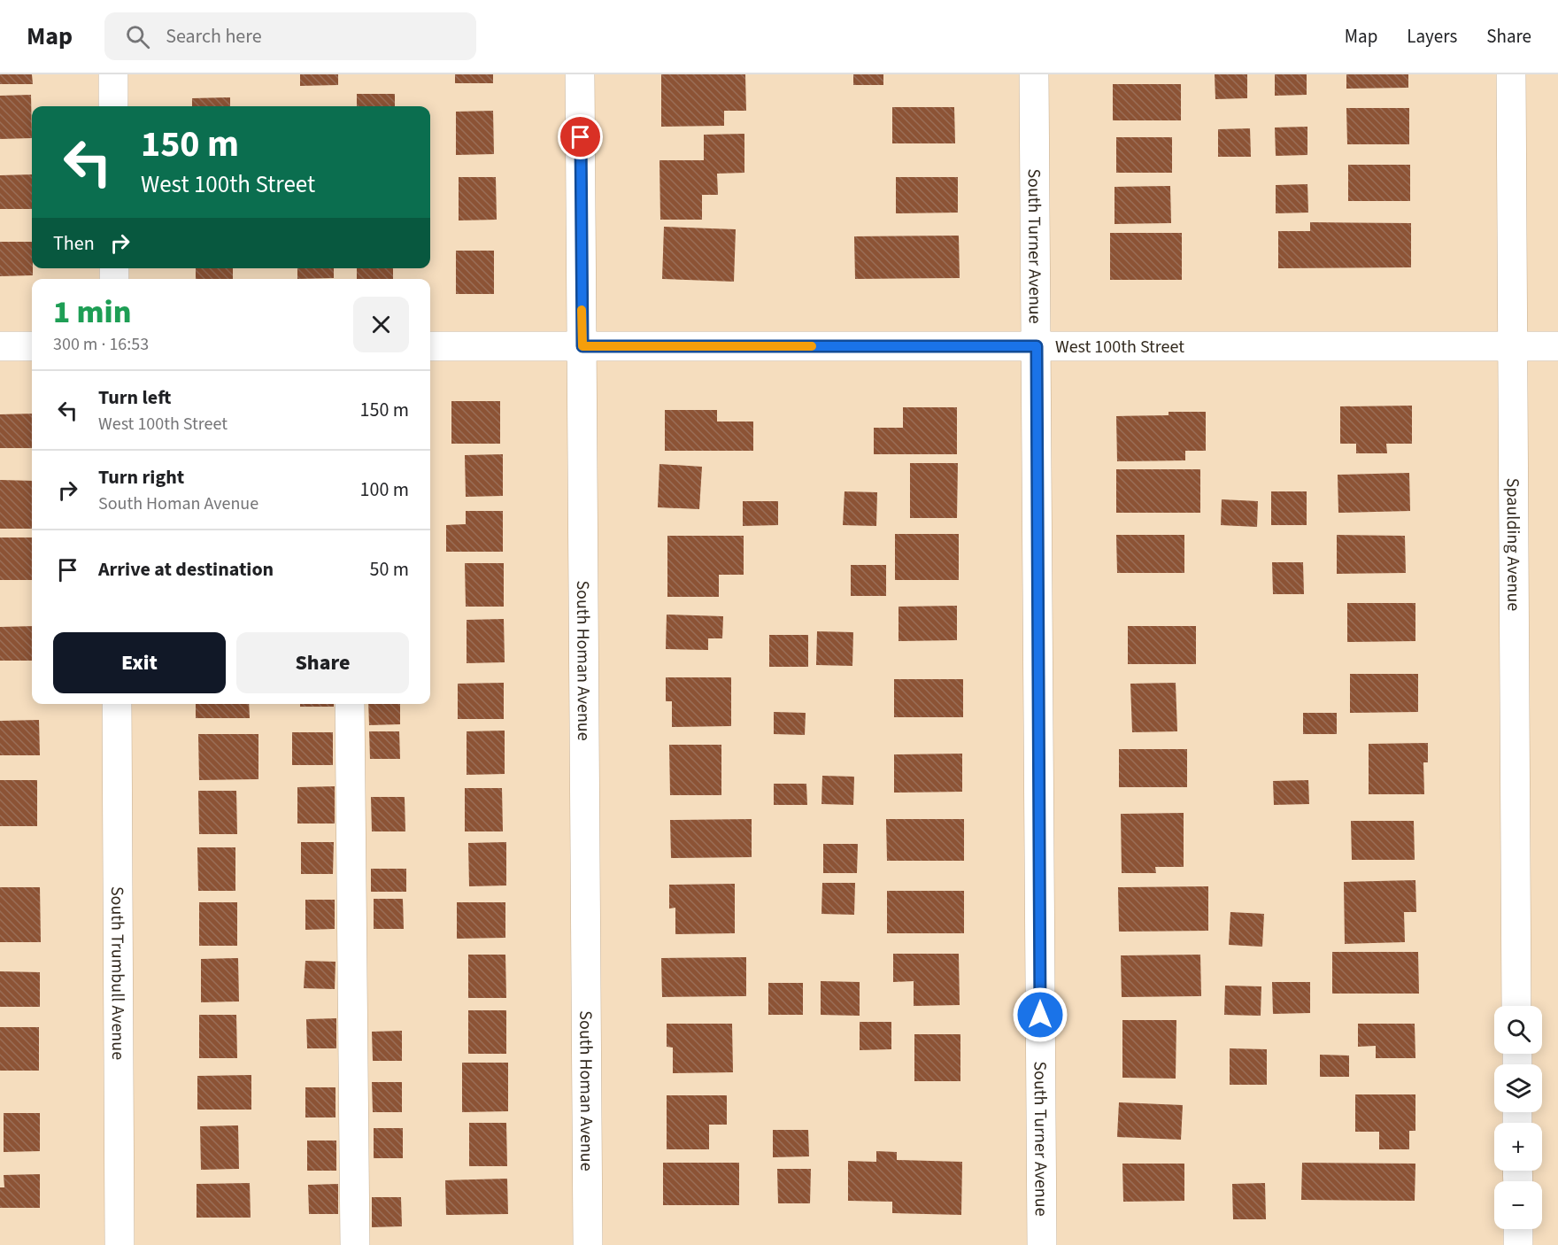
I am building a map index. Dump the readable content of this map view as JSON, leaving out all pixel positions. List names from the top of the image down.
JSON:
{
  "streets": {
    "street": [
      "South Turner Avenue",
      "West 100th Street",
      "Spaulding Avenue",
      "South Homan Avenue",
      "South Trumbull Avenue"
    ]
  },
  "crossings": [
    ["South Turner Avenue", "West 100th Street"],
    ["West 100th Street", "Spaulding Avenue"],
    ["West 100th Street", "South Homan Avenue"]
  ],
  "page": {
    "header": "Map",
    "search": "Search here",
    "nav": ["Map", "Layers", "Share"],
    "turn": ["150 m", "West 100th Street"],
    "then": "Then",
    "heading": ["1 min", "300 m · 16:53"],
    "list": [
      {
        "name": "Turn left",
        "note": "West 100th Street",
        "value": "150 m"
      },
      {
        "name": "Turn right",
        "note": "South Homan Avenue",
        "value": "100 m"
      },
      {
        "name": "Arrive at destination",
        "value": "50 m"
      }
    ],
    "buttons": ["Exit", "Share"],
    "map_buttons": ["+", "−"]
  }
}
